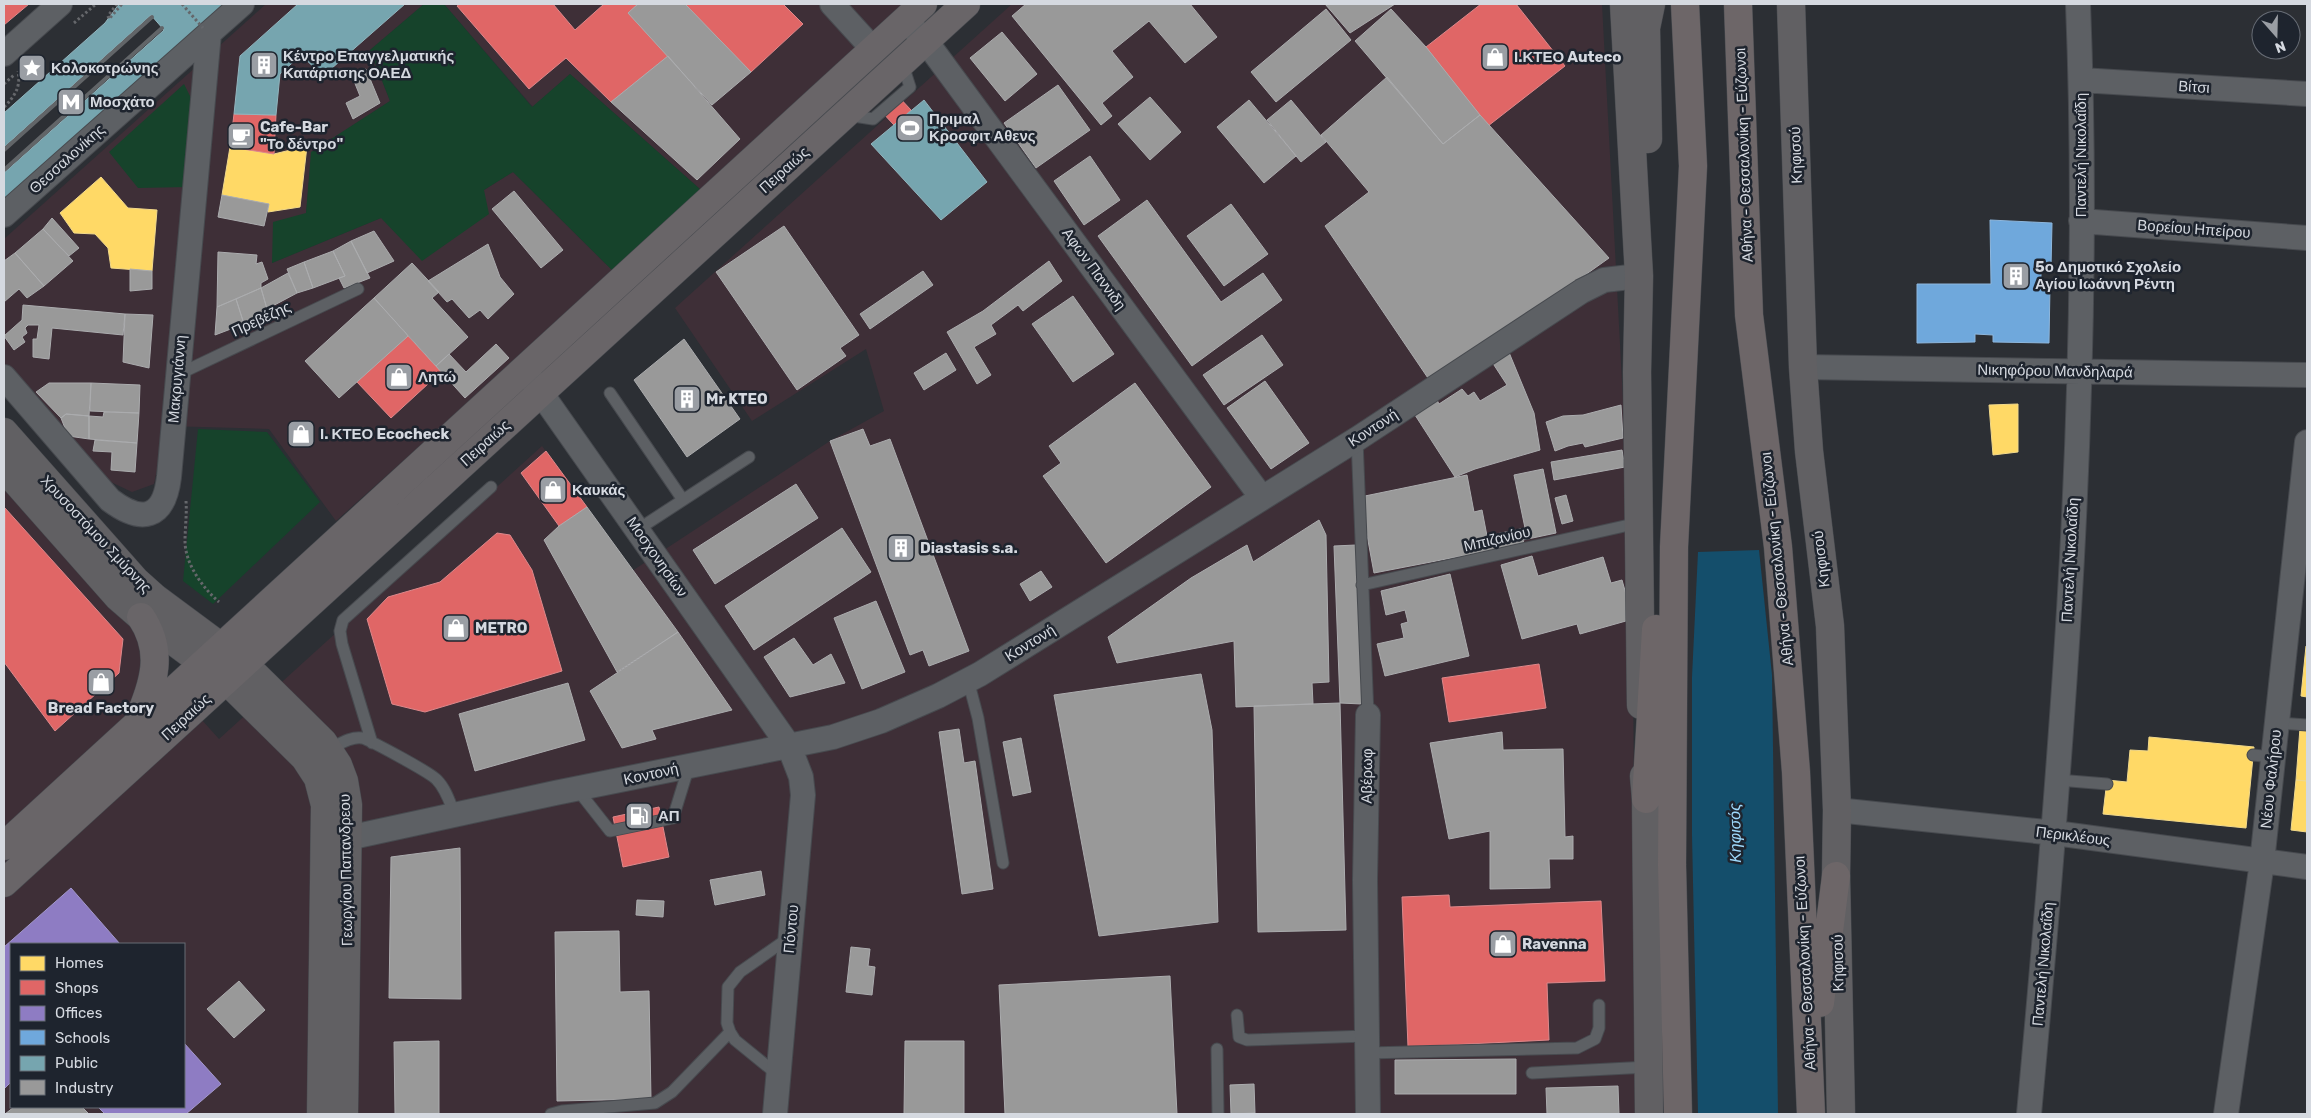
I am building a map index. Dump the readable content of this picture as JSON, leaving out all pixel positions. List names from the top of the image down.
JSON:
{
  "streets": {
    "highway": ["Αθήνα - Θεσσαλονίκη - Εύζωνοι"],
    "main road": [
      "Κηφισού",
      "Πειραιώς",
      "Χρυσοστόμου Σμύρνης",
      "Γεωργίου Παπανδρεου"
    ],
    "street": [
      "Βίτσι",
      "Παντελή Νικολαΐδη",
      "Θεσσαλονίκης",
      "Βορείου Ηπείρου",
      "Αφων Παννιδη",
      "Νικηφόρου Μανδηλαρά",
      "Μακρυγιάννη",
      "Κοντονή",
      "Μοσχονησίων",
      "Αβέρωφ",
      "Νέου Φαλήρου",
      "Περικλέους",
      "Πόντου"
    ],
    "lane": ["Πρεβέζης", "Μπιζανίου"]
  },
  "crossings": [
    ["Βίτσι", "Παντελή Νικολαΐδη"],
    ["Κηφισού", "Νικηφόρου Μανδηλαρά"],
    ["Κηφισού", "Περικλέους"],
    ["Παντελή Νικολαΐδη", "Βορείου Ηπείρου"],
    ["Παντελή Νικολαΐδη", "Νικηφόρου Μανδηλαρά"],
    ["Παντελή Νικολαΐδη", "Περικλέους"],
    ["Θεσσαλονίκης", "Μακρυγιάννη"],
    ["Πειραιώς", "Αφων Παννιδη"],
    ["Πειραιώς", "Χρυσοστόμου Σμύρνης"],
    ["Πειραιώς", "Μοσχονησίων"],
    ["Πειραιώς", "Γεωργίου Παπανδρεου"],
    ["Αφων Παννιδη", "Κοντονή"],
    ["Πρεβέζης", "Μακρυγιάννη"],
    ["Κοντονή", "Μοσχονησίων"],
    ["Κοντονή", "Αβέρωφ"],
    ["Κοντονή", "Γεωργίου Παπανδρεου"],
    ["Κοντονή", "Πόντου"],
    ["Χρυσοστόμου Σμύρνης", "Γεωργίου Παπανδρεου"],
    ["Μπιζανίου", "Αβέρωφ"],
    ["Μοσχονησίων", "Πόντου"],
    ["Νέου Φαλήρου", "Περικλέους"]
  ],
  "water": ["Κηφισός"],
  "places": {
    "shop": [
      "Ι.ΚΤΕΟ Auteco",
      "Λητώ",
      "Ι. ΚΤΕΟ Ecocheck",
      "Καυκάς",
      "METRO",
      "Bread Factory",
      "Ravenna"
    ],
    "building": [
      "Κέντρο Επαγγελματικής Κατάρτισης ΟΑΕΔ",
      "5ο Δημοτικό Σχολείο Αγίου Ιωάννη Ρέντη",
      "Mr KTEO",
      "Diastasis s.a."
    ],
    "place": ["Κολοκοτρώνης"],
    "metro station": ["Μοσχάτο"],
    "sports": ["Πριμαλ Κροσφιτ Αθενς"],
    "cafe": ["Cafe-Bar \"Το δέντρο\""],
    "fuel station": ["ΑΠ"]
  },
  "legend": [
    "Homes",
    "Shops",
    "Offices",
    "Schools",
    "Public",
    "Industry"
  ],
  "north": "bottom"
}
